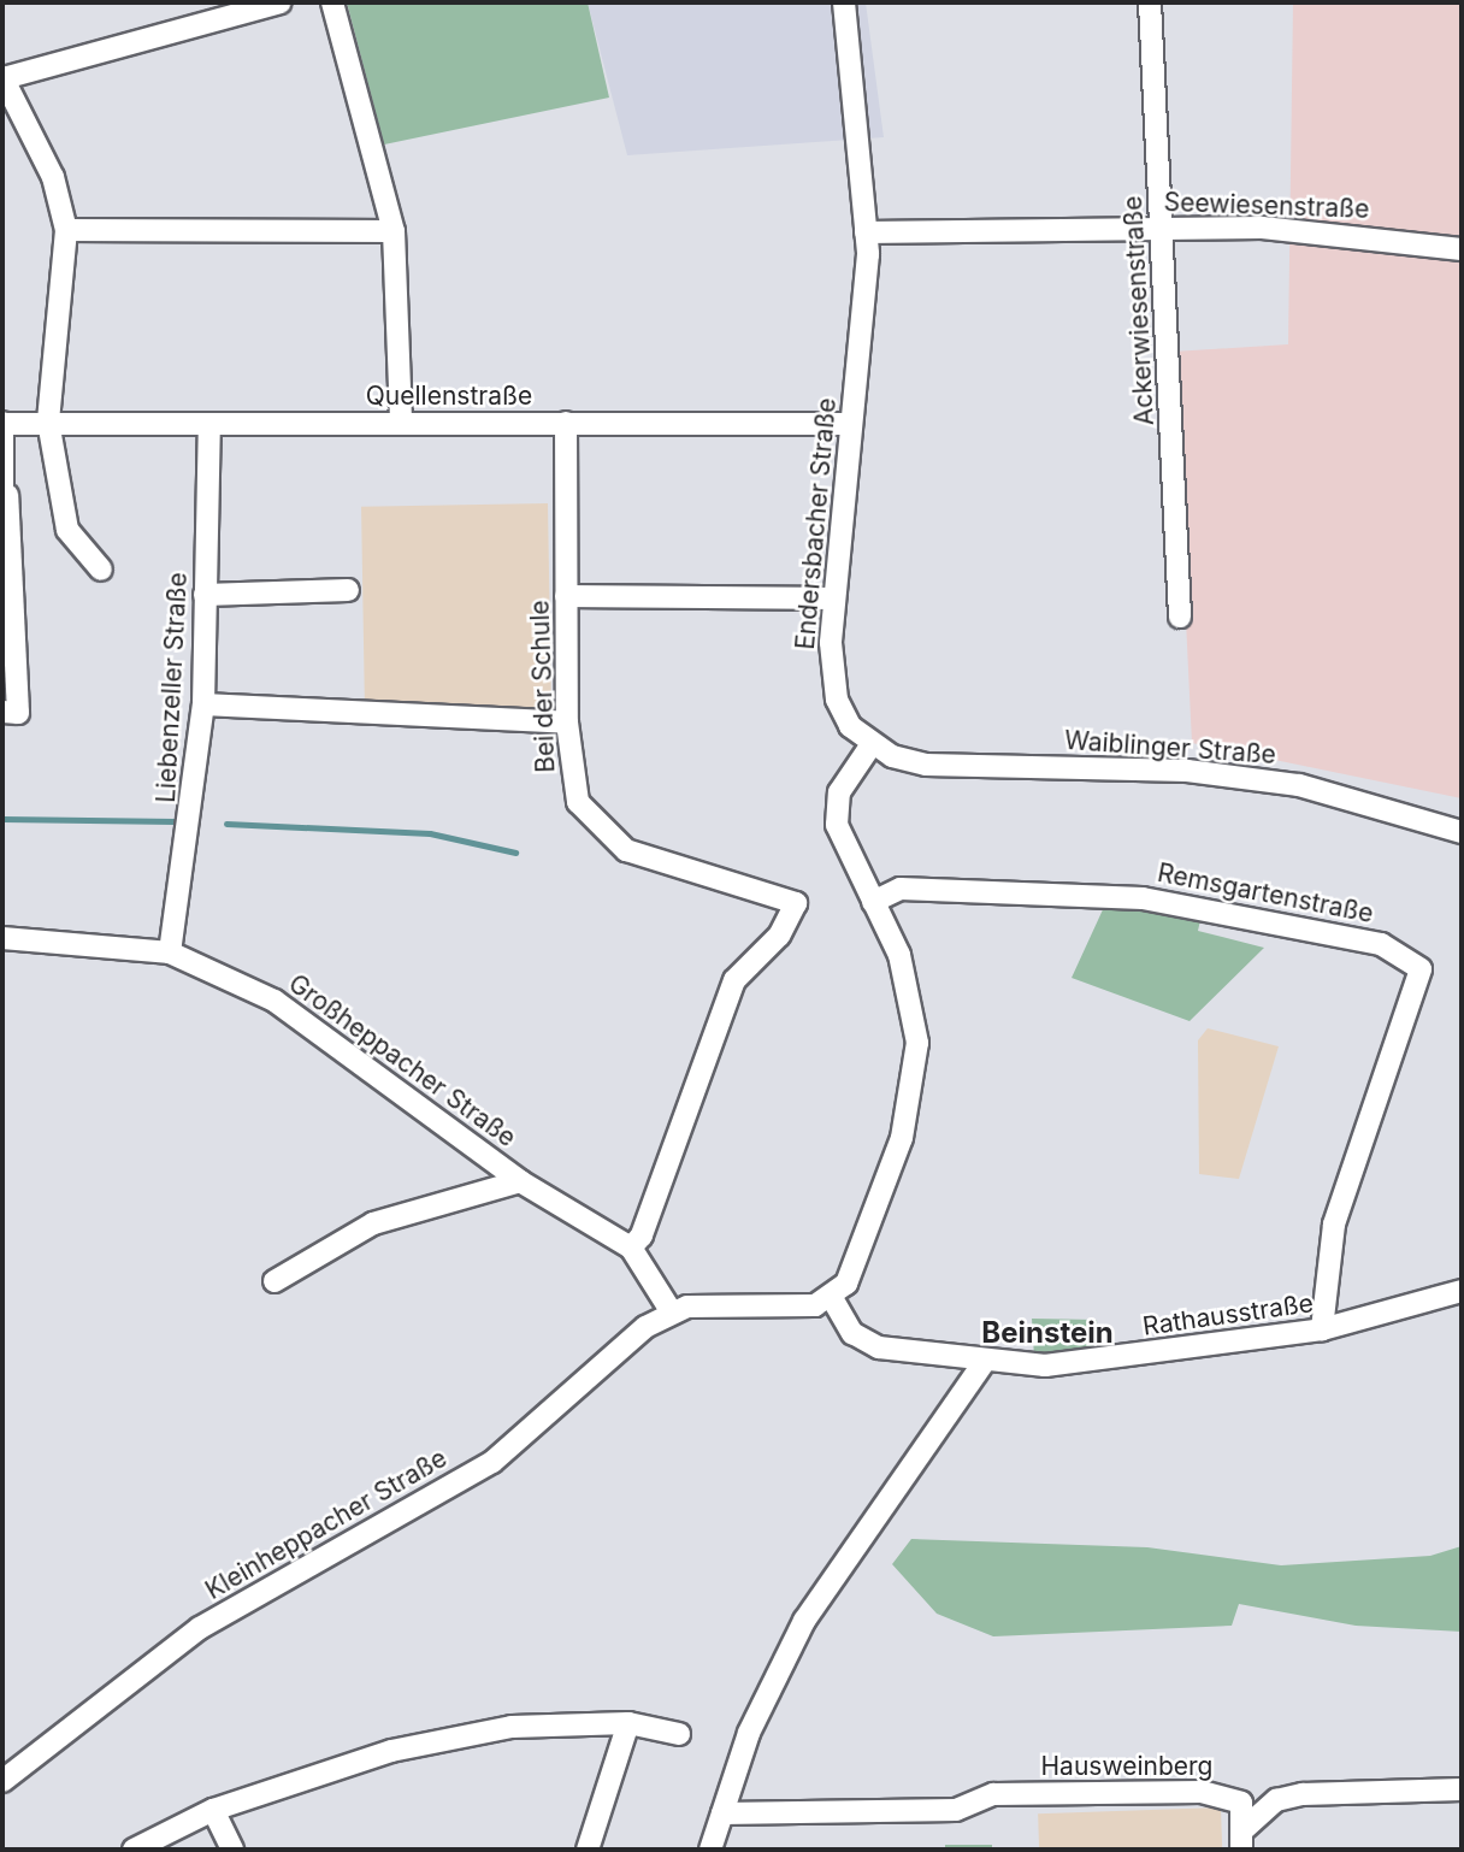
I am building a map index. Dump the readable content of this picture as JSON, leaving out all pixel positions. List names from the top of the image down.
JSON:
{
  "streets": {
    "street": [
      "Seewiesenstraße",
      "Ackerwiesenstraße",
      "Quellenstraße",
      "Endersbacher Straße",
      "Bei der Schule",
      "Liebenzeller Straße",
      "Waiblinger Straße",
      "Remsgartenstraße",
      "Großheppacher Straße",
      "Rathausstraße",
      "Kleinheppacher Straße",
      "Hausweinberg"
    ]
  },
  "crossings": [
    ["Seewiesenstraße", "Ackerwiesenstraße"],
    ["Seewiesenstraße", "Endersbacher Straße"],
    ["Quellenstraße", "Endersbacher Straße"],
    ["Quellenstraße", "Bei der Schule"],
    ["Quellenstraße", "Liebenzeller Straße"],
    ["Endersbacher Straße", "Waiblinger Straße"],
    ["Bei der Schule", "Großheppacher Straße"],
    ["Liebenzeller Straße", "Großheppacher Straße"],
    ["Remsgartenstraße", "Rathausstraße"],
    ["Großheppacher Straße", "Kleinheppacher Straße"]
  ],
  "districts": ["Beinstein"]
}
